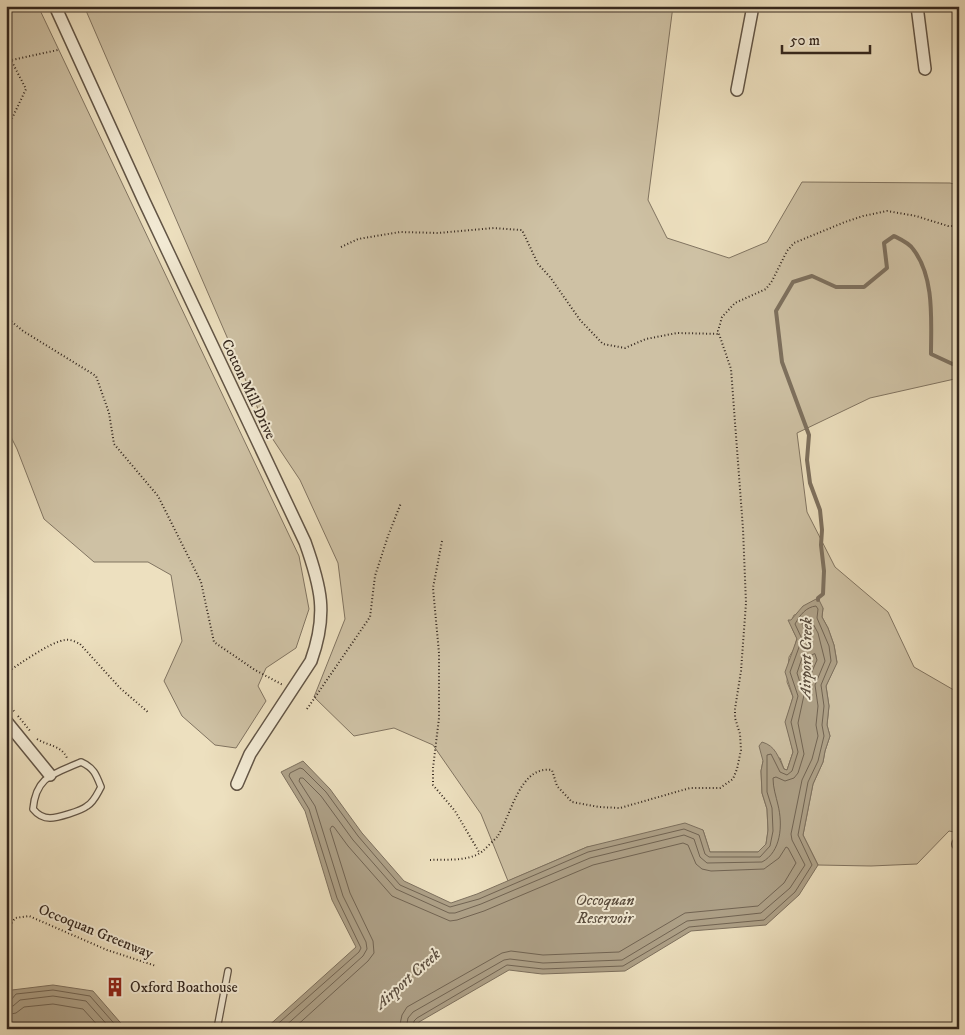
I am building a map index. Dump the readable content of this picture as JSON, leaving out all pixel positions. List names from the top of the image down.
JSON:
{
  "streets": {
    "street": ["Cotton Mill Drive"],
    "path": ["Occoquan Greenway"]
  },
  "water": ["Airport Creek", "Occoquan Reservoir"],
  "places": {
    "building": ["Oxford Boathouse"]
  },
  "scale_bar": "50 m"
}
